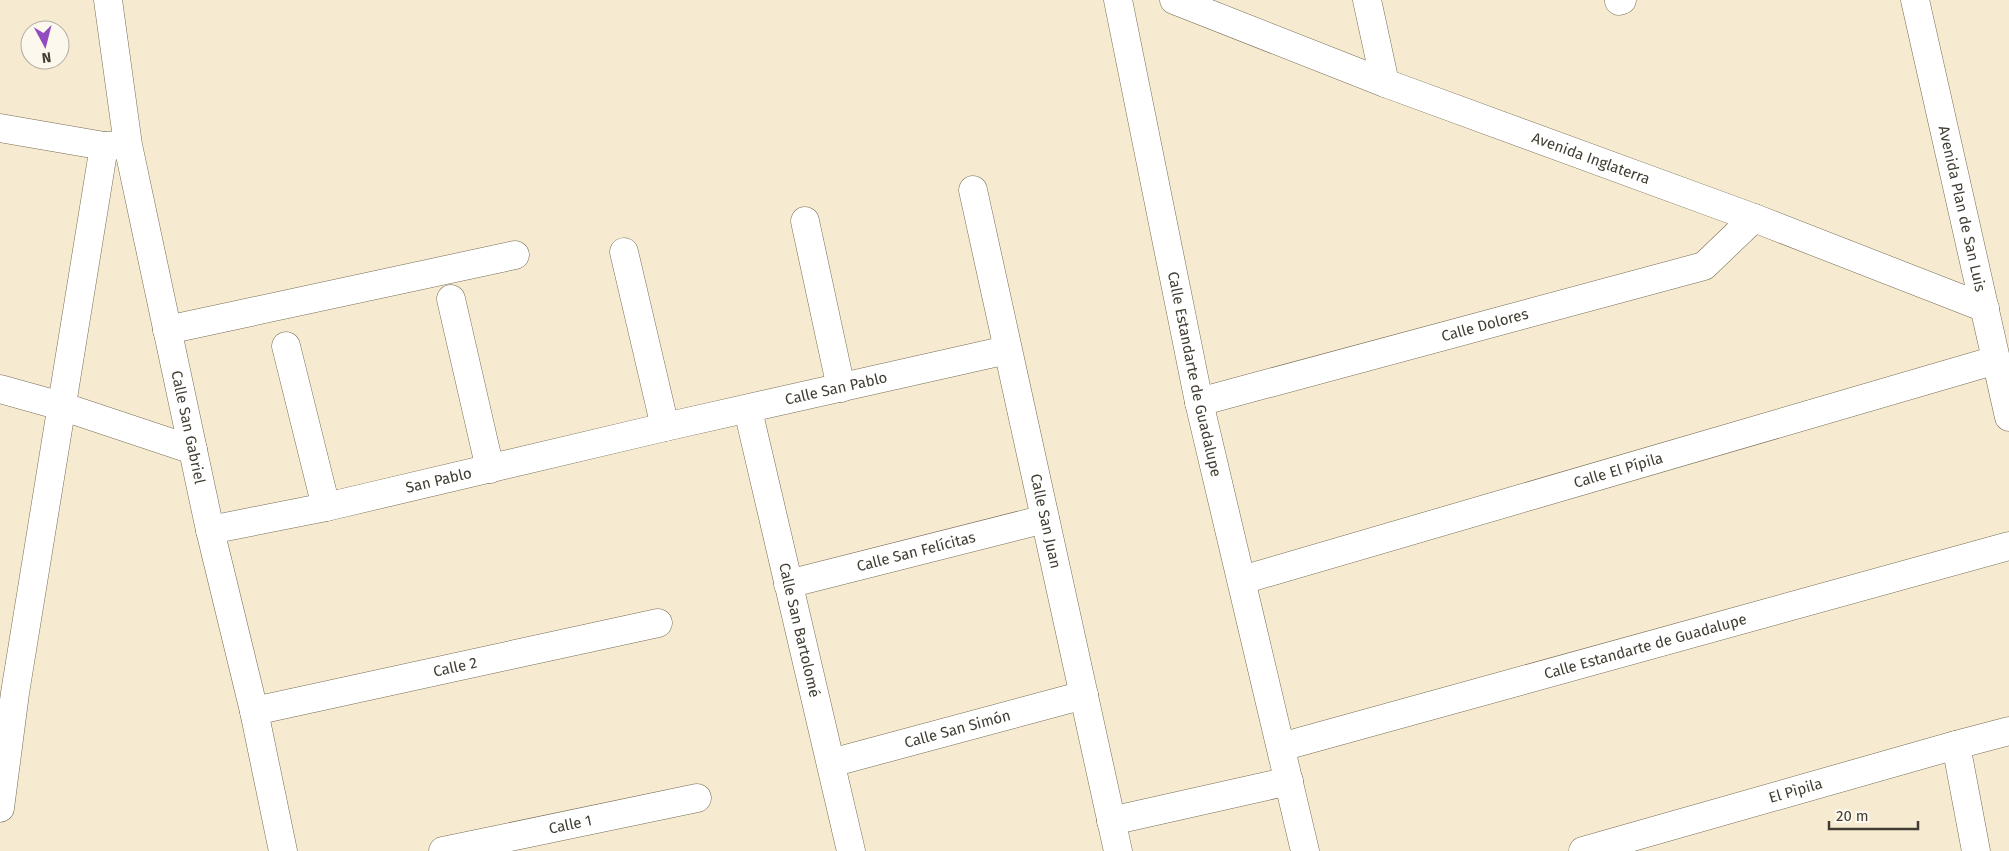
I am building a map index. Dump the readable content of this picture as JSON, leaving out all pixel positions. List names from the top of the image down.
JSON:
{
  "streets": {
    "street": [
      "Avenida Inglaterra",
      "Avenida Plan de San Luis",
      "Calle Dolores",
      "Calle Estandarte de Guadalupe",
      "Calle San Pablo",
      "Calle San Gabriel",
      "Calle El Pípila",
      "San Pablo",
      "Calle San Juan",
      "Calle San Felícitas",
      "Calle San Bartolomé",
      "Calle 2",
      "Calle San Simón",
      "El Pìpila",
      "Calle 1"
    ]
  },
  "crossings": [
    ["Avenida Inglaterra", "Avenida Plan de San Luis"],
    ["Avenida Inglaterra", "Calle Dolores"],
    ["Avenida Plan de San Luis", "Calle El Pípila"],
    ["Calle Dolores", "Calle Estandarte de Guadalupe"],
    ["Calle Estandarte de Guadalupe", "Calle El Pípila"],
    ["Calle San Pablo", "San Pablo"],
    ["Calle San Pablo", "Calle San Juan"],
    ["Calle San Pablo", "Calle San Bartolomé"],
    ["Calle San Gabriel", "San Pablo"],
    ["Calle San Gabriel", "Calle 2"],
    ["Calle San Juan", "Calle San Felícitas"],
    ["Calle San Juan", "Calle San Simón"],
    ["Calle San Felícitas", "Calle San Bartolomé"],
    ["Calle San Bartolomé", "Calle San Simón"]
  ],
  "scale_bar": "20 m",
  "north": "bottom"
}
